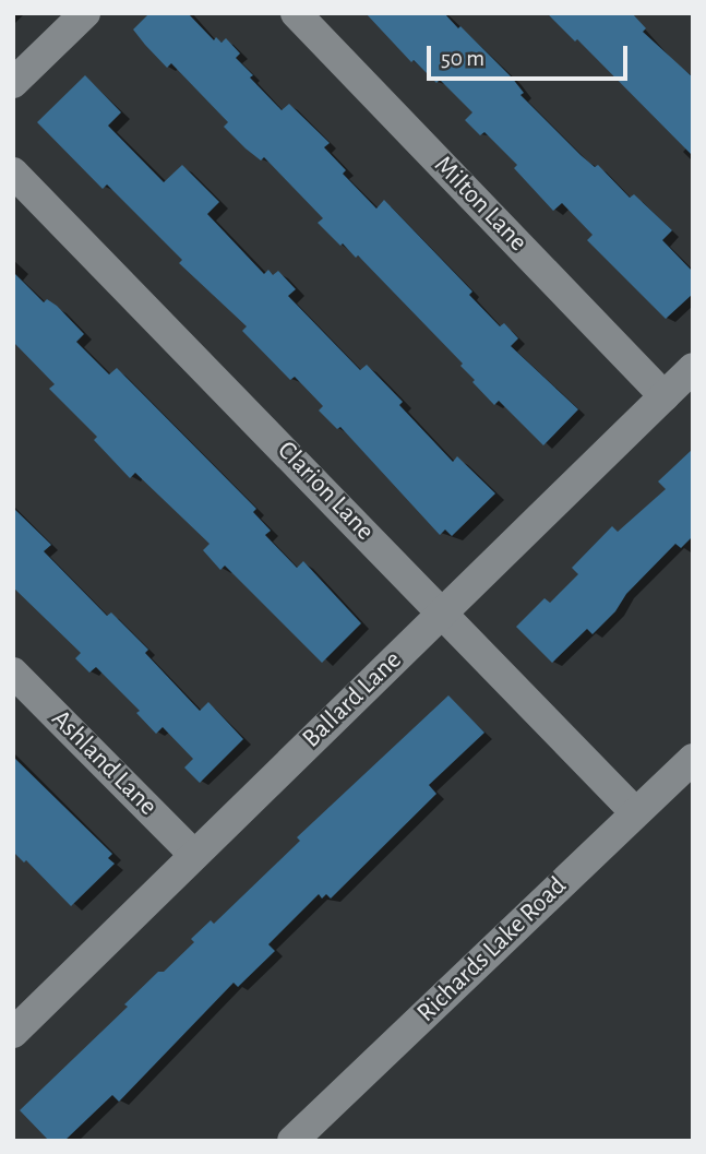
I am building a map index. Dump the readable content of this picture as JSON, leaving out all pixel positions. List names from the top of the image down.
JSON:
{
  "streets": {
    "street": [
      "Milton Lane",
      "Clarion Lane",
      "Ballard Lane",
      "Ashland Lane",
      "Richards Lake Road"
    ]
  },
  "crossings": [
    ["Milton Lane", "Ballard Lane"],
    ["Clarion Lane", "Ballard Lane"],
    ["Clarion Lane", "Richards Lake Road"],
    ["Ballard Lane", "Ashland Lane"]
  ],
  "scale_bar": "50 m"
}
